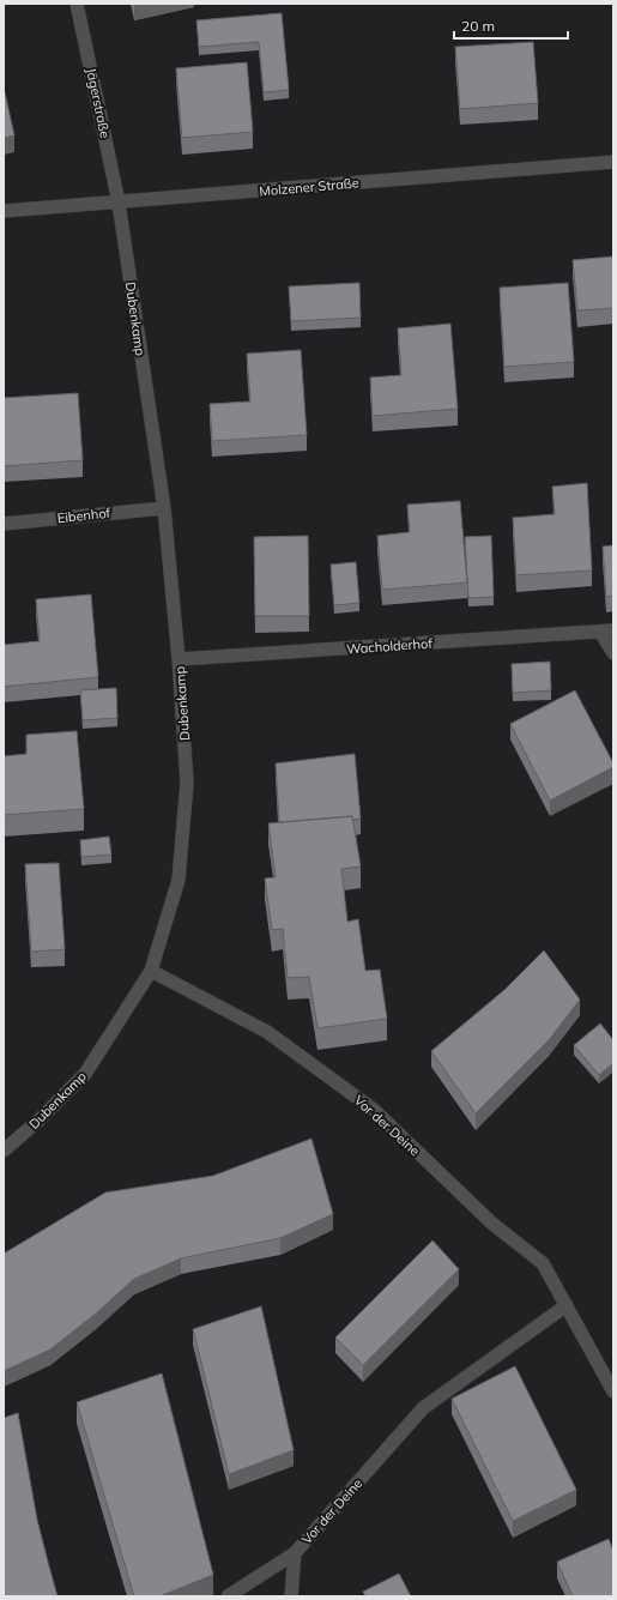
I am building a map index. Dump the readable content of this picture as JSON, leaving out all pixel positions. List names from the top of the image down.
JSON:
{
  "streets": {
    "street": [
      "Jägerstraße",
      "Molzener Straße",
      "Dubenkamp",
      "Eibenhof",
      "Wacholderhof",
      "Vor der Deine"
    ]
  },
  "crossings": [
    ["Jägerstraße", "Molzener Straße"],
    ["Jägerstraße", "Dubenkamp"],
    ["Molzener Straße", "Dubenkamp"],
    ["Dubenkamp", "Eibenhof"],
    ["Dubenkamp", "Wacholderhof"],
    ["Dubenkamp", "Vor der Deine"]
  ],
  "scale_bar": "20 m"
}
